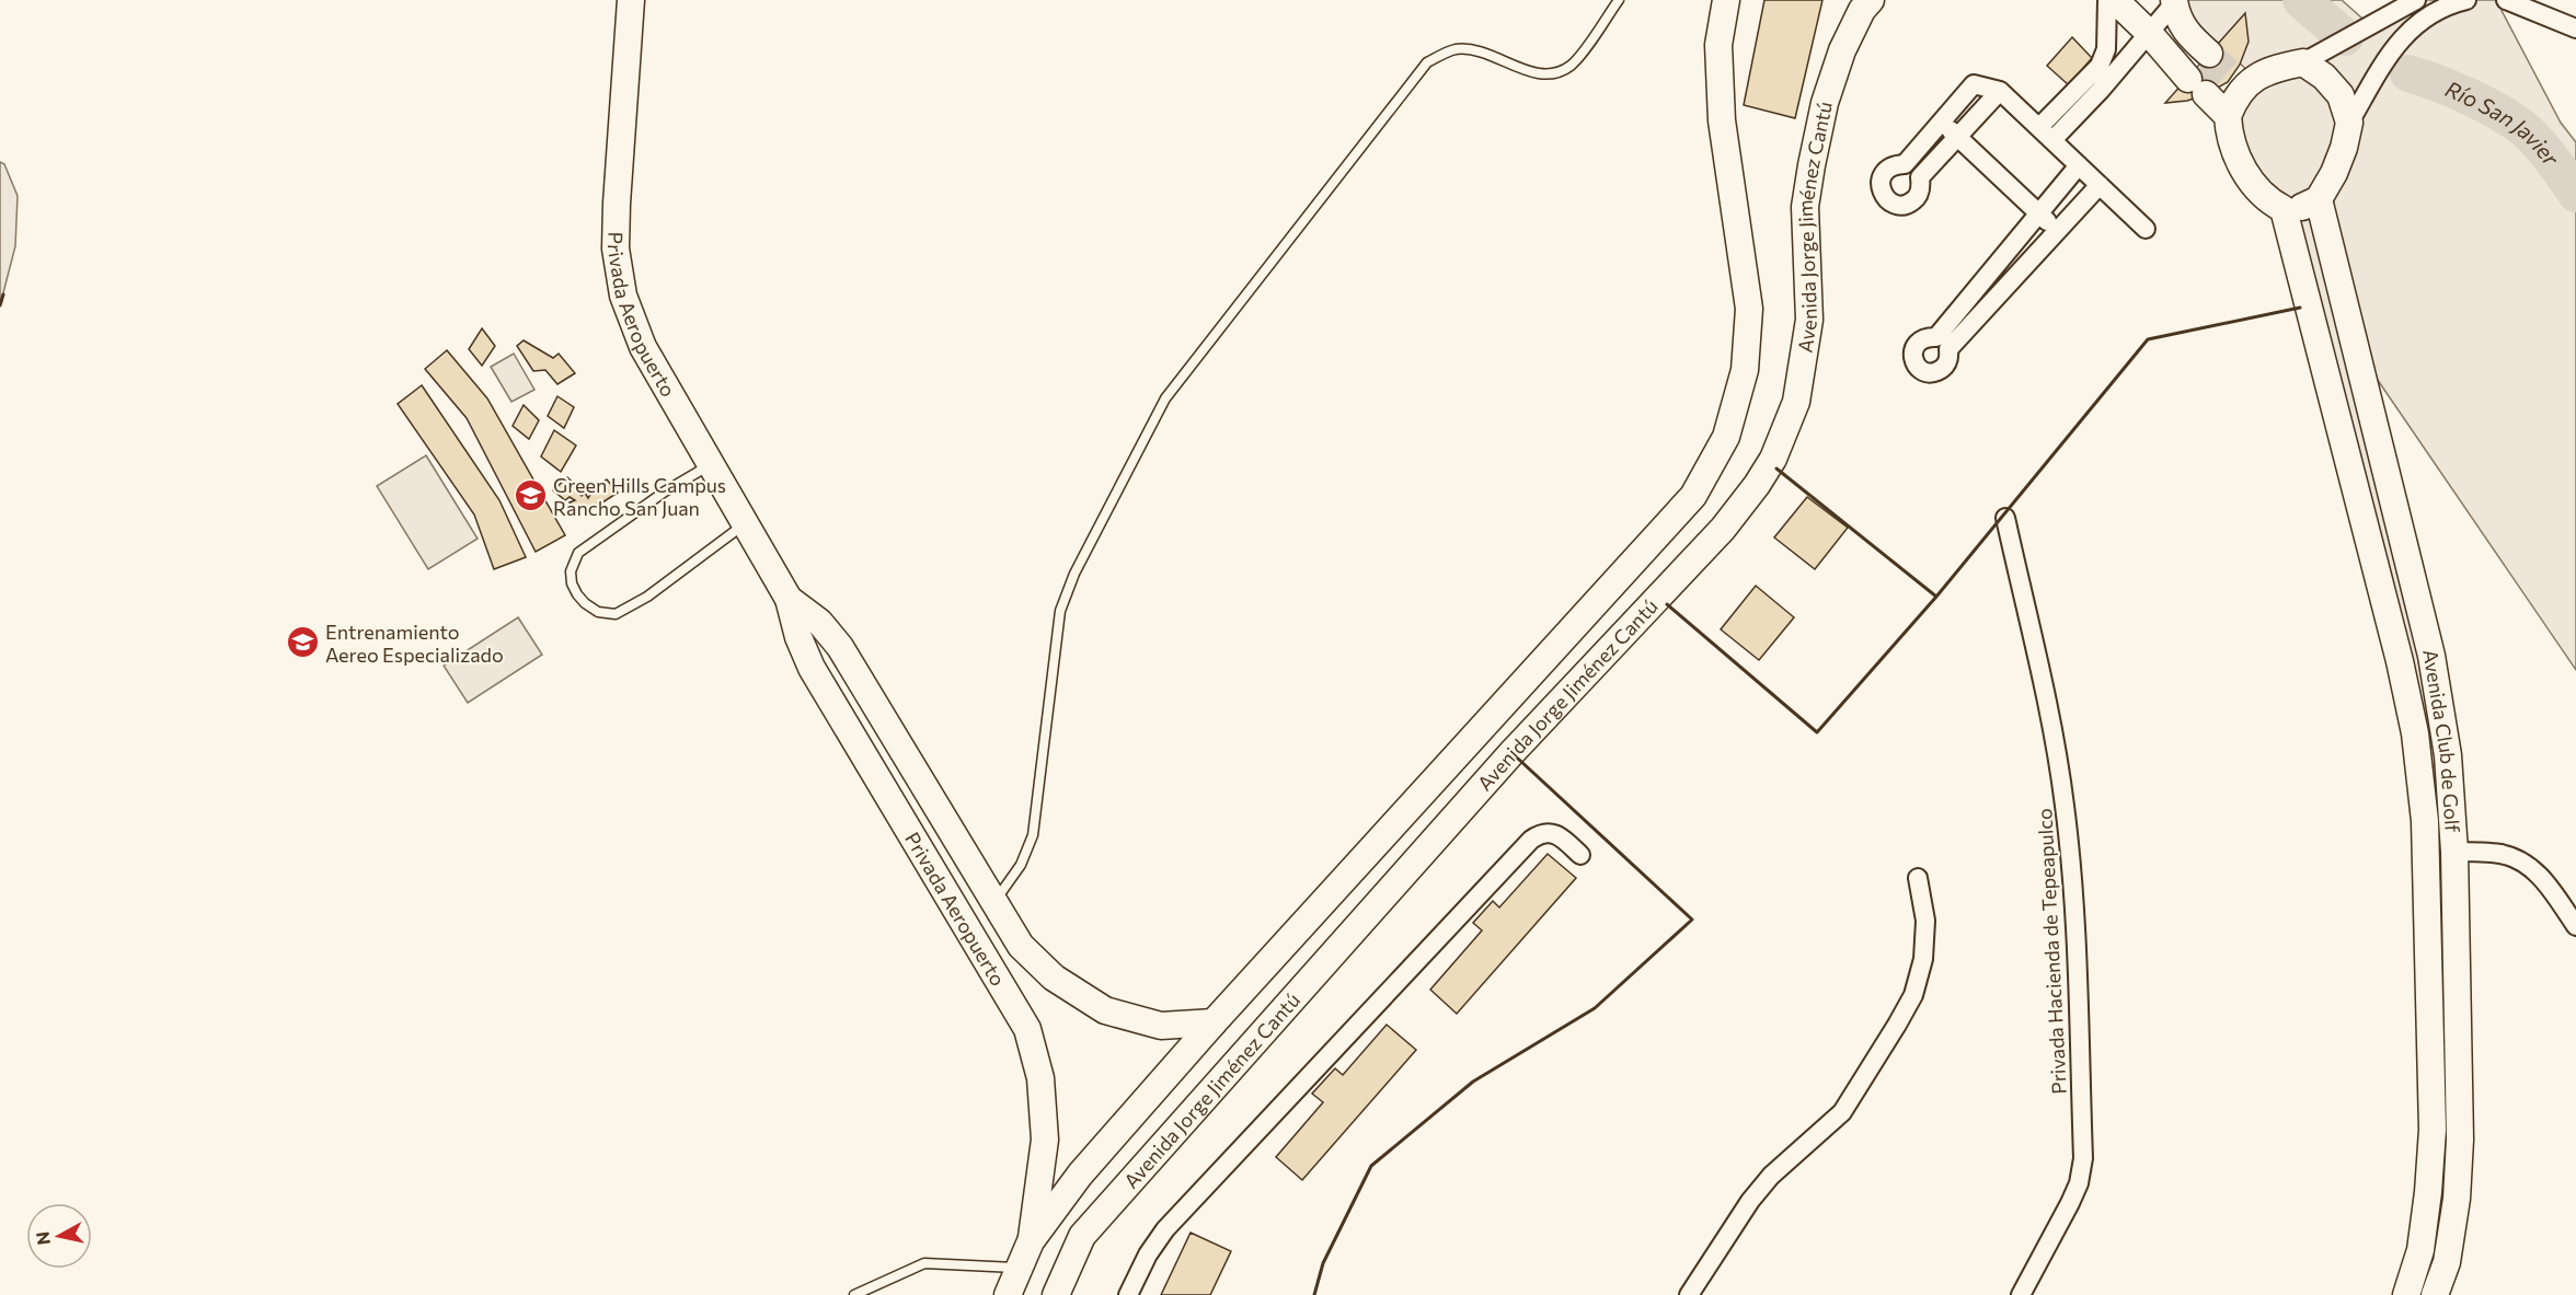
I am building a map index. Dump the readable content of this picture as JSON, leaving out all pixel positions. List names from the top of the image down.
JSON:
{
  "streets": {
    "street": [
      "Avenida Jorge Jiménez Cantú",
      "Privada Aeropuerto",
      "Avenida Club de Golf",
      "Privada Hacienda de Tepeapulco"
    ]
  },
  "crossings": [
    ["Avenida Jorge Jiménez Cantú", "Privada Aeropuerto"]
  ],
  "water": ["Río San Javier"],
  "places": {
    "school or university": ["Green Hills Campus Rancho San Juan", "Entrenamiento Aereo Especializado"]
  },
  "north": "left"
}
